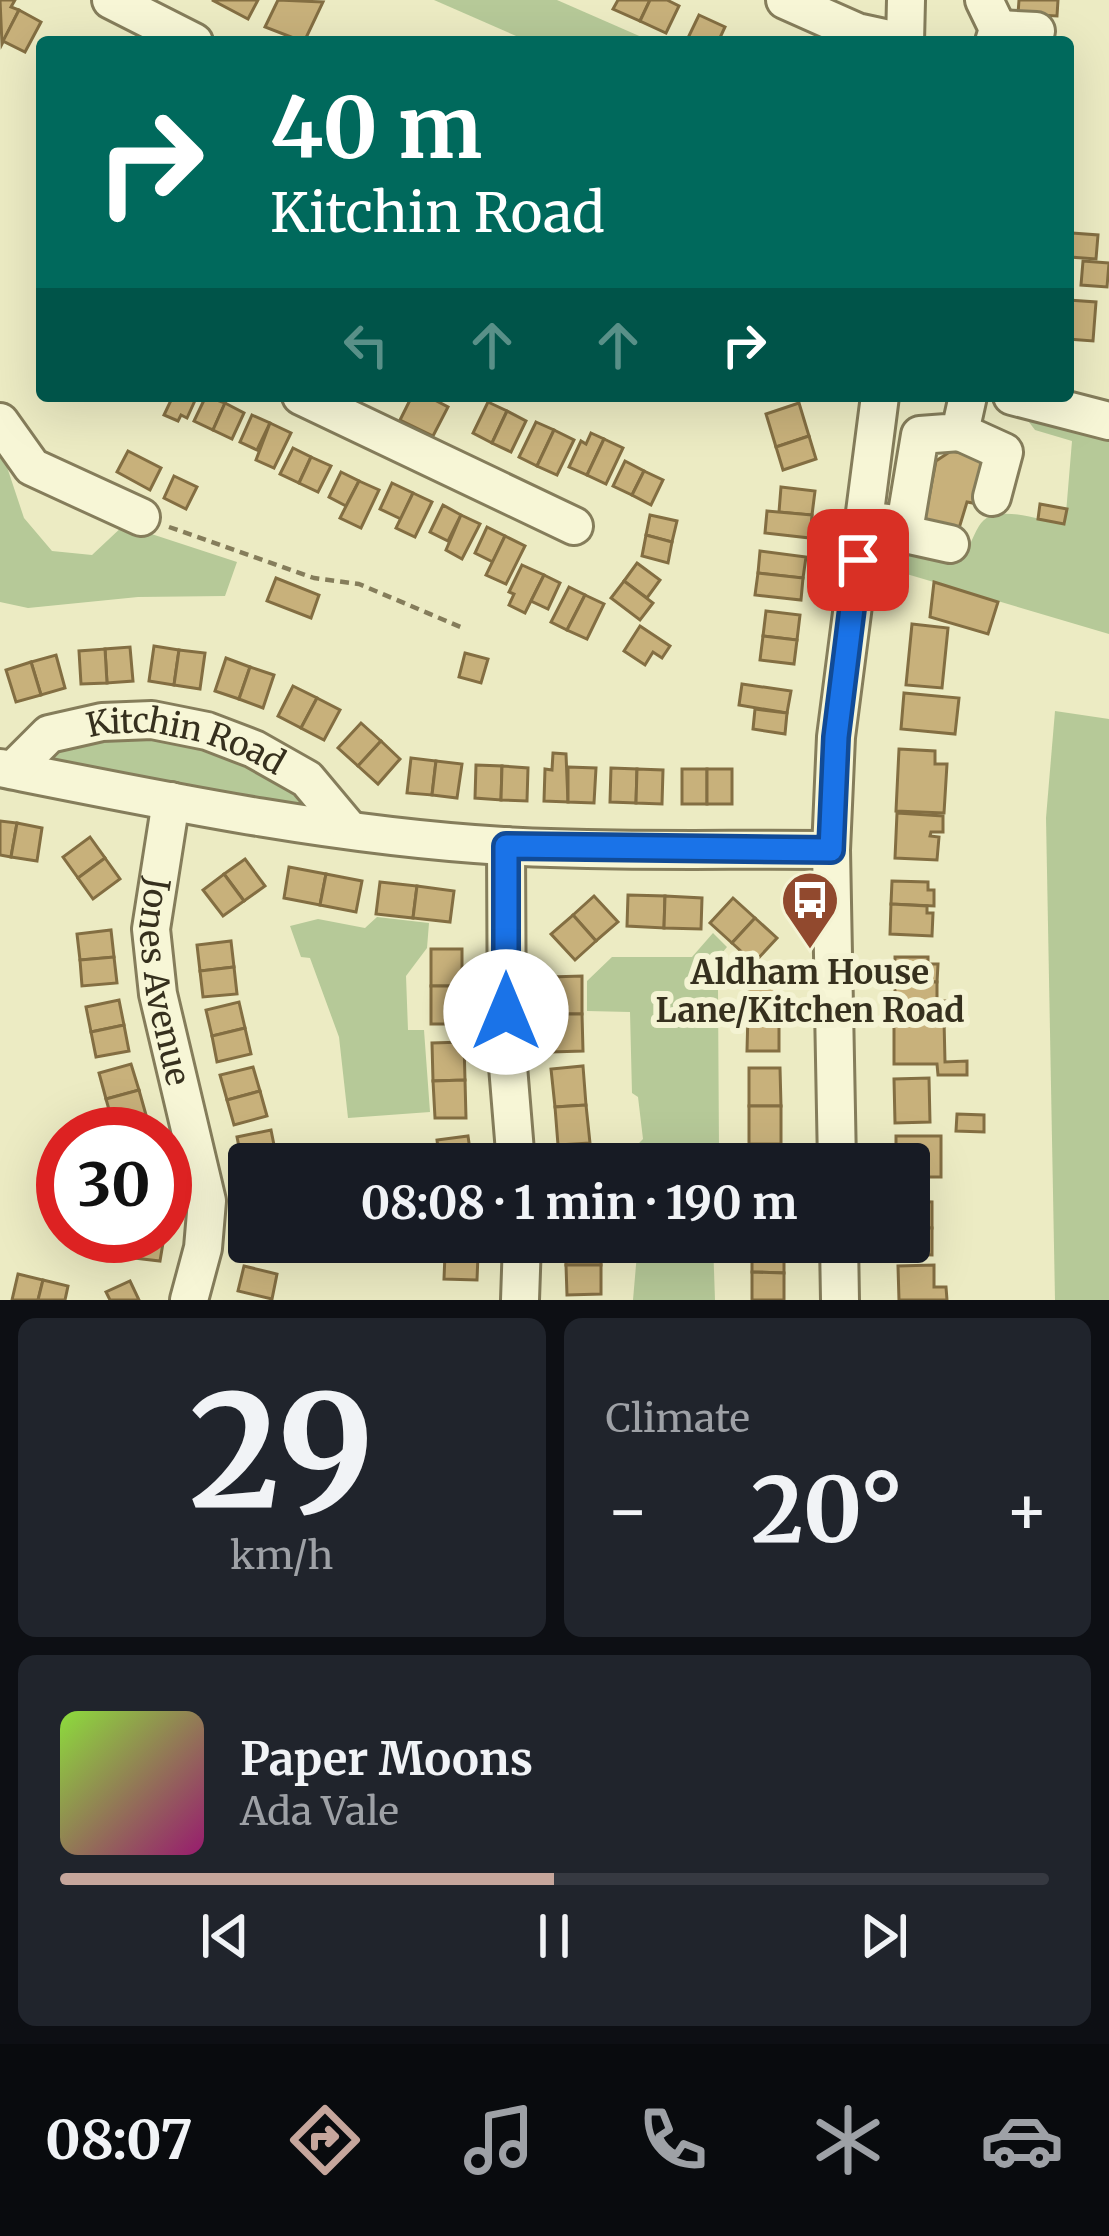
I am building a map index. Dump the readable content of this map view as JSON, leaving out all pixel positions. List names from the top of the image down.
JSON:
{
  "streets": {
    "street": ["Kitchin Road", "Jones Avenue"]
  },
  "crossings": [
    ["Kitchin Road", "Jones Avenue"]
  ],
  "places": {
    "bus stop": ["Aldham House Lane/Kitchen Road"]
  },
  "page": {
    "turn": ["40 m", "Kitchin Road"],
    "limit": "30",
    "trip": "08:08 · 1 min · 190 m",
    "tile": [
      ["29", "km/h"],
      "Climate"
    ],
    "heat": ["−", "20°", "+"],
    "song": ["Paper Moons", "Ada Vale"],
    "tabs": "08:07"
  }
}
